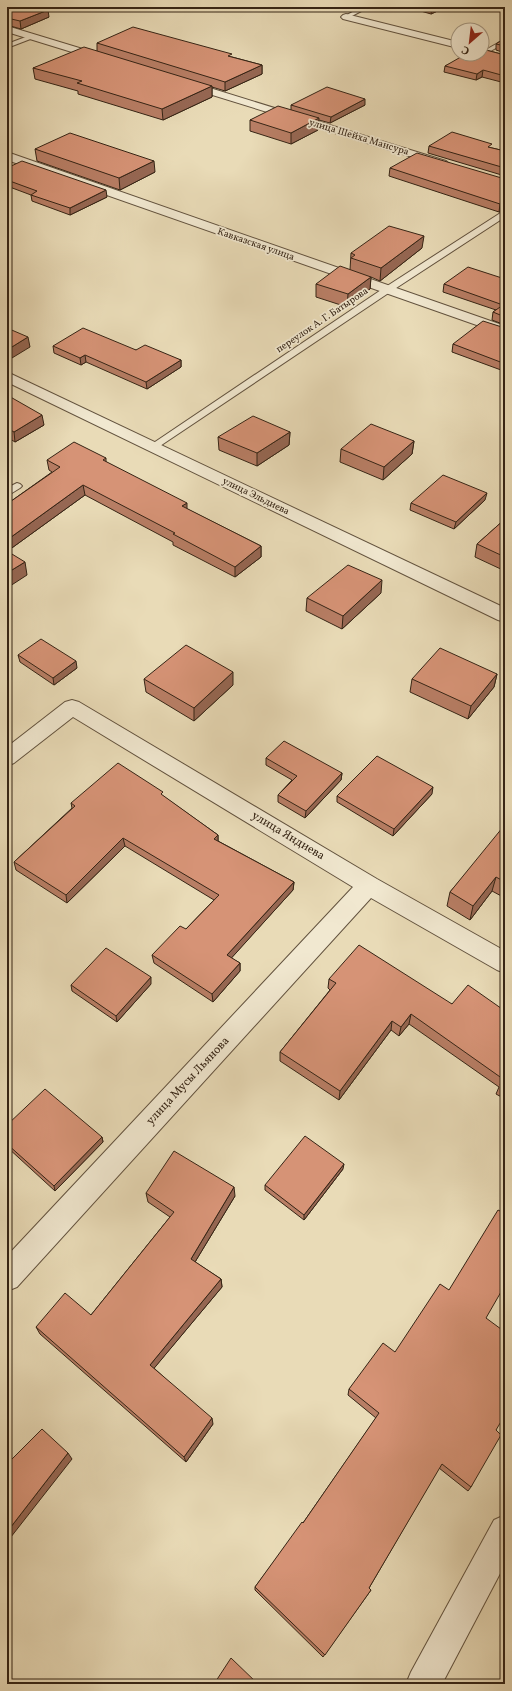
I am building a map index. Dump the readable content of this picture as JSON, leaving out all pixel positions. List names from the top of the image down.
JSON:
{
  "streets": {
    "street": [
      "улица Шейха Мансура",
      "Кавказская улица",
      "улица Эльдиева",
      "улица Яндиева",
      "улица Мусы Льянова"
    ],
    "lane": ["переулок А. Г. Батырова"]
  },
  "crossings": [
    ["Кавказская улица", "переулок А. Г. Батырова"],
    ["переулок А. Г. Батырова", "улица Эльдиева"],
    ["улица Яндиева", "улица Мусы Льянова"]
  ],
  "north": "bottom left"
}
